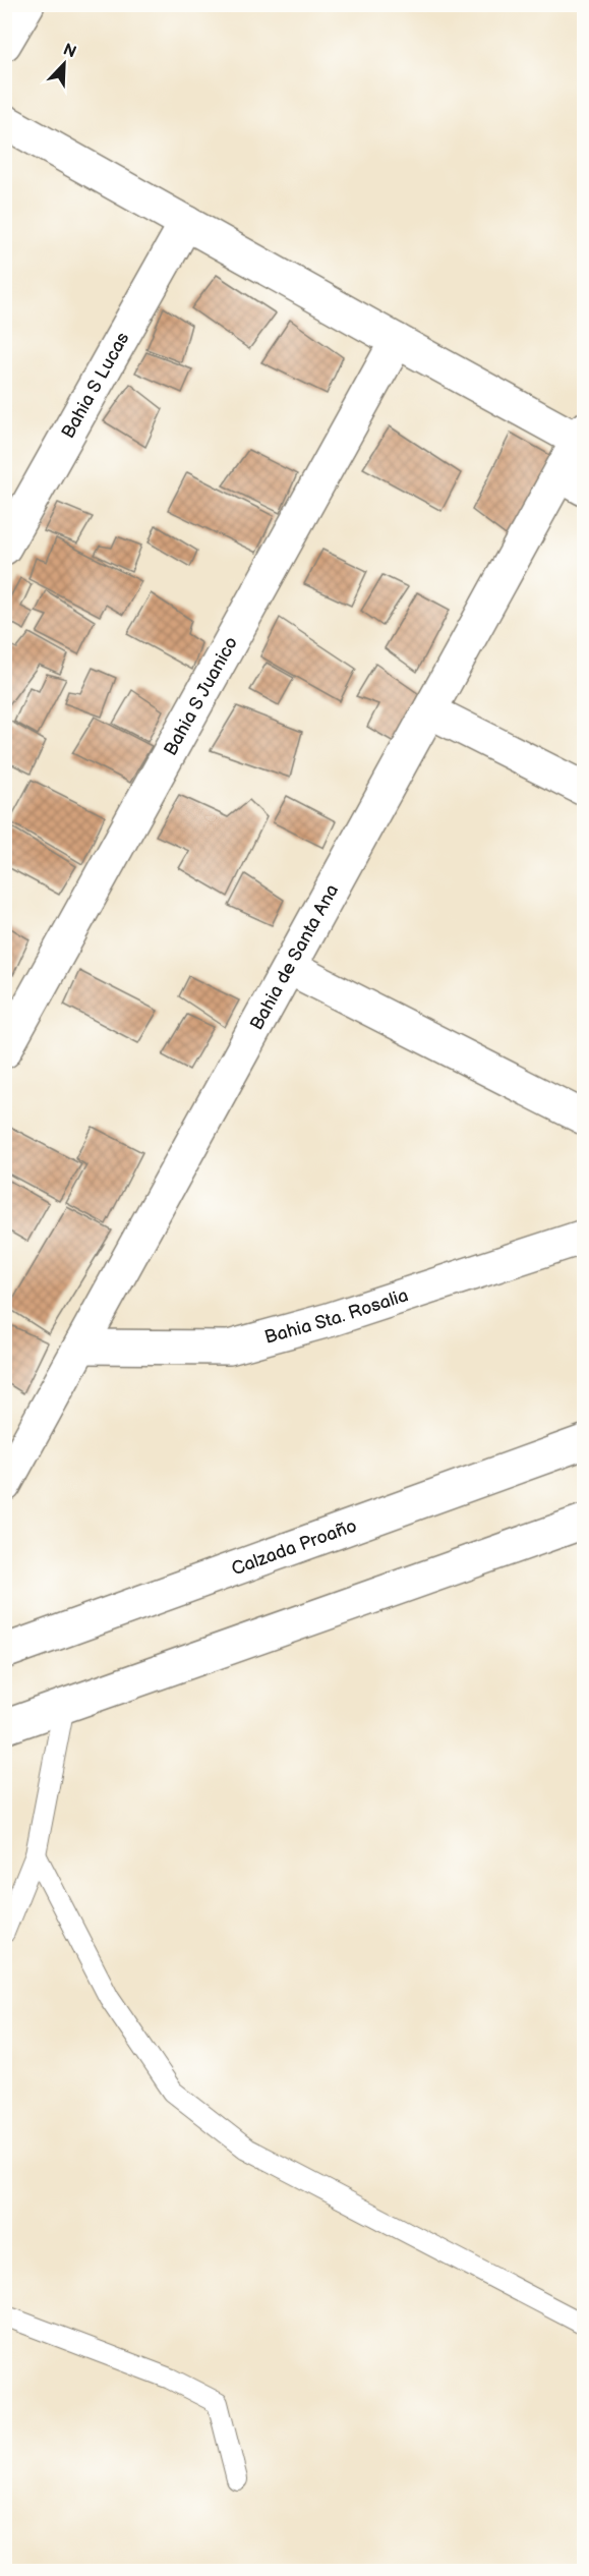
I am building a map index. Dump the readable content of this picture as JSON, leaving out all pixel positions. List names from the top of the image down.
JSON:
{
  "streets": {
    "street": [
      "Bahia S Lucas",
      "Bahia S Juanico",
      "Bahia de Santa Ana",
      "Bahia Sta. Rosalia",
      "Calzada Proaño"
    ]
  },
  "crossings": [
    ["Bahia de Santa Ana", "Bahia Sta. Rosalia"]
  ],
  "north": "top right"
}
